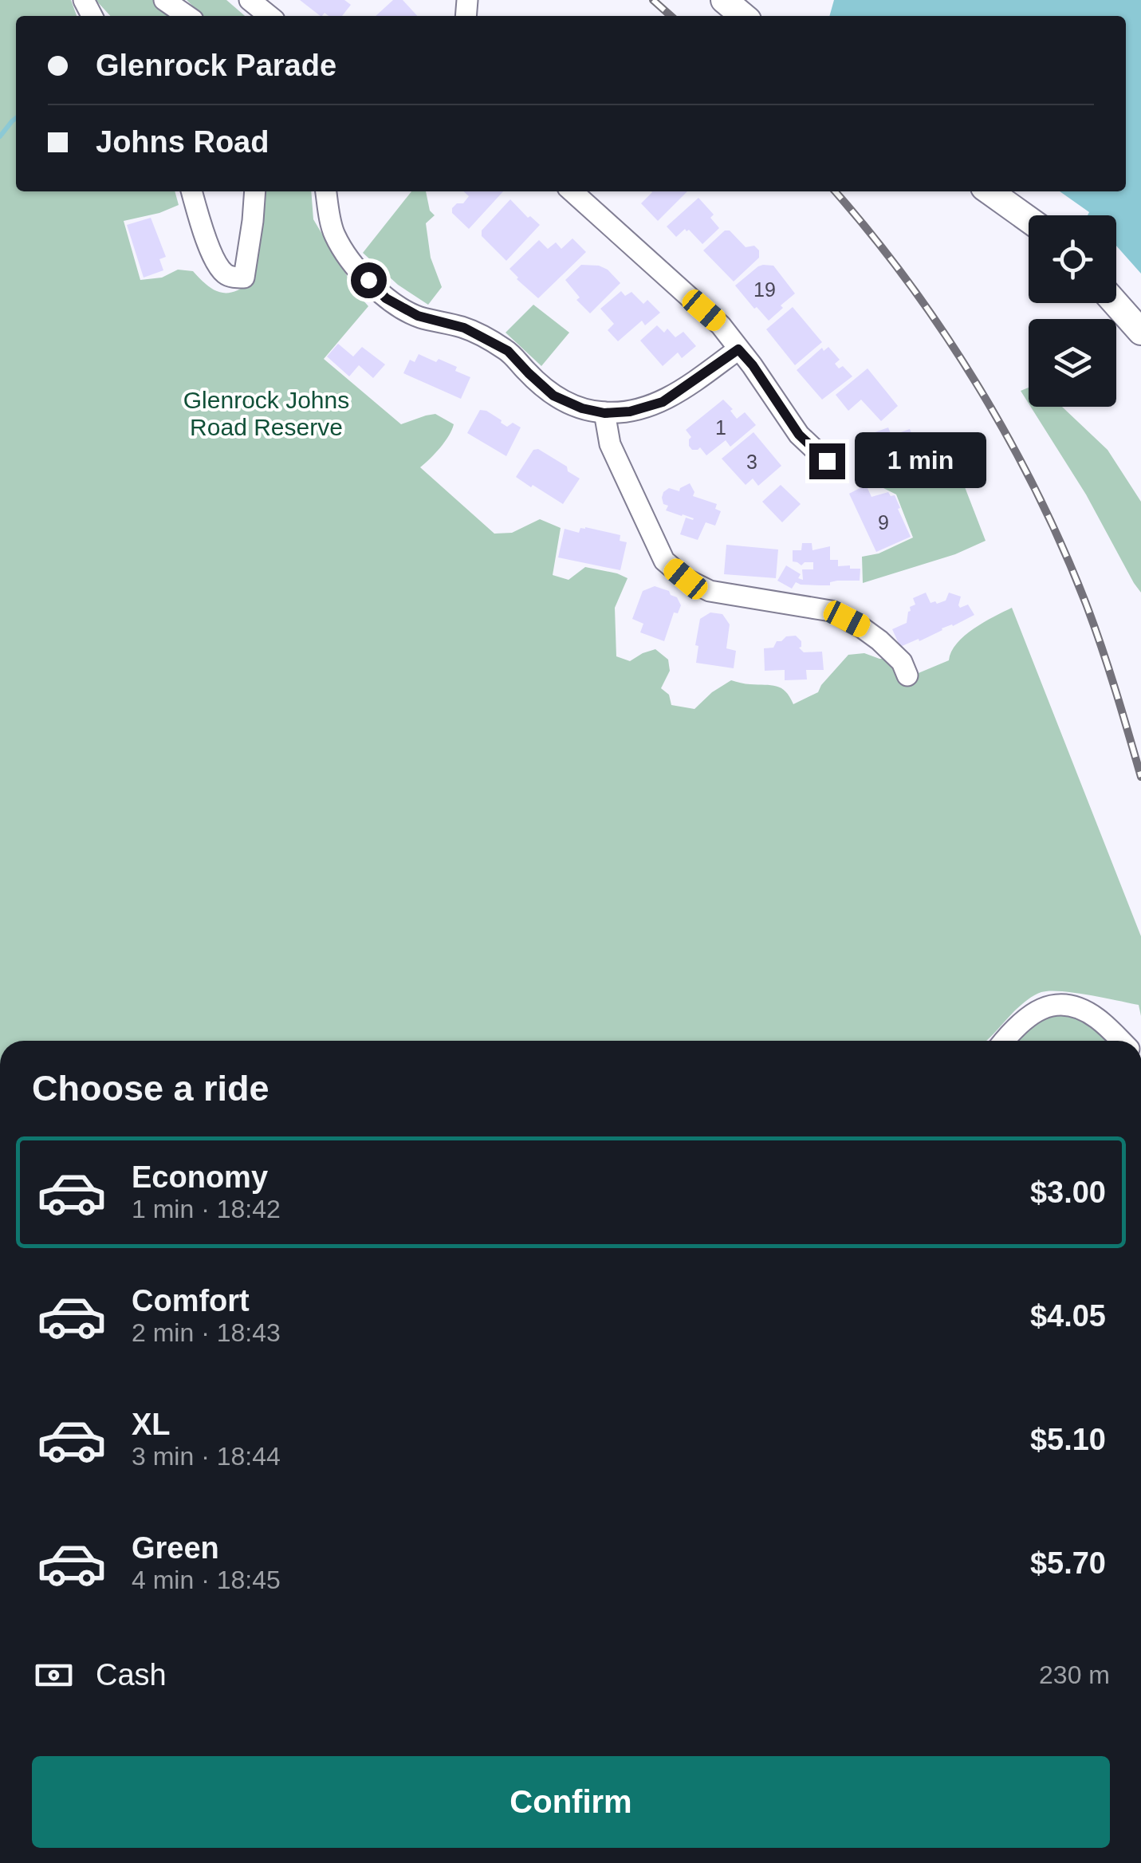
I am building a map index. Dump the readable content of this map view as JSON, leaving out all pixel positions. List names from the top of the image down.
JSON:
{
  "parks": ["Glenrock Johns Road Reserve"],
  "house_numbers": [
    "19",
    "1",
    "3",
    "9"
  ],
  "page": {
    "banner": ["Glenrock Parade", "Johns Road"],
    "bubble": "1 min",
    "heading": "Choose a ride",
    "list": [
      {
        "name": "Economy",
        "note": "1 min · 18:42",
        "value": "$3.00"
      },
      {
        "name": "Comfort",
        "note": "2 min · 18:43",
        "value": "$4.05"
      },
      {
        "name": "XL",
        "note": "3 min · 18:44",
        "value": "$5.10"
      },
      {
        "name": "Green",
        "note": "4 min · 18:45",
        "value": "$5.70"
      }
    ],
    "pay": ["Cash", "230 m"],
    "buttons": "Confirm"
  }
}
